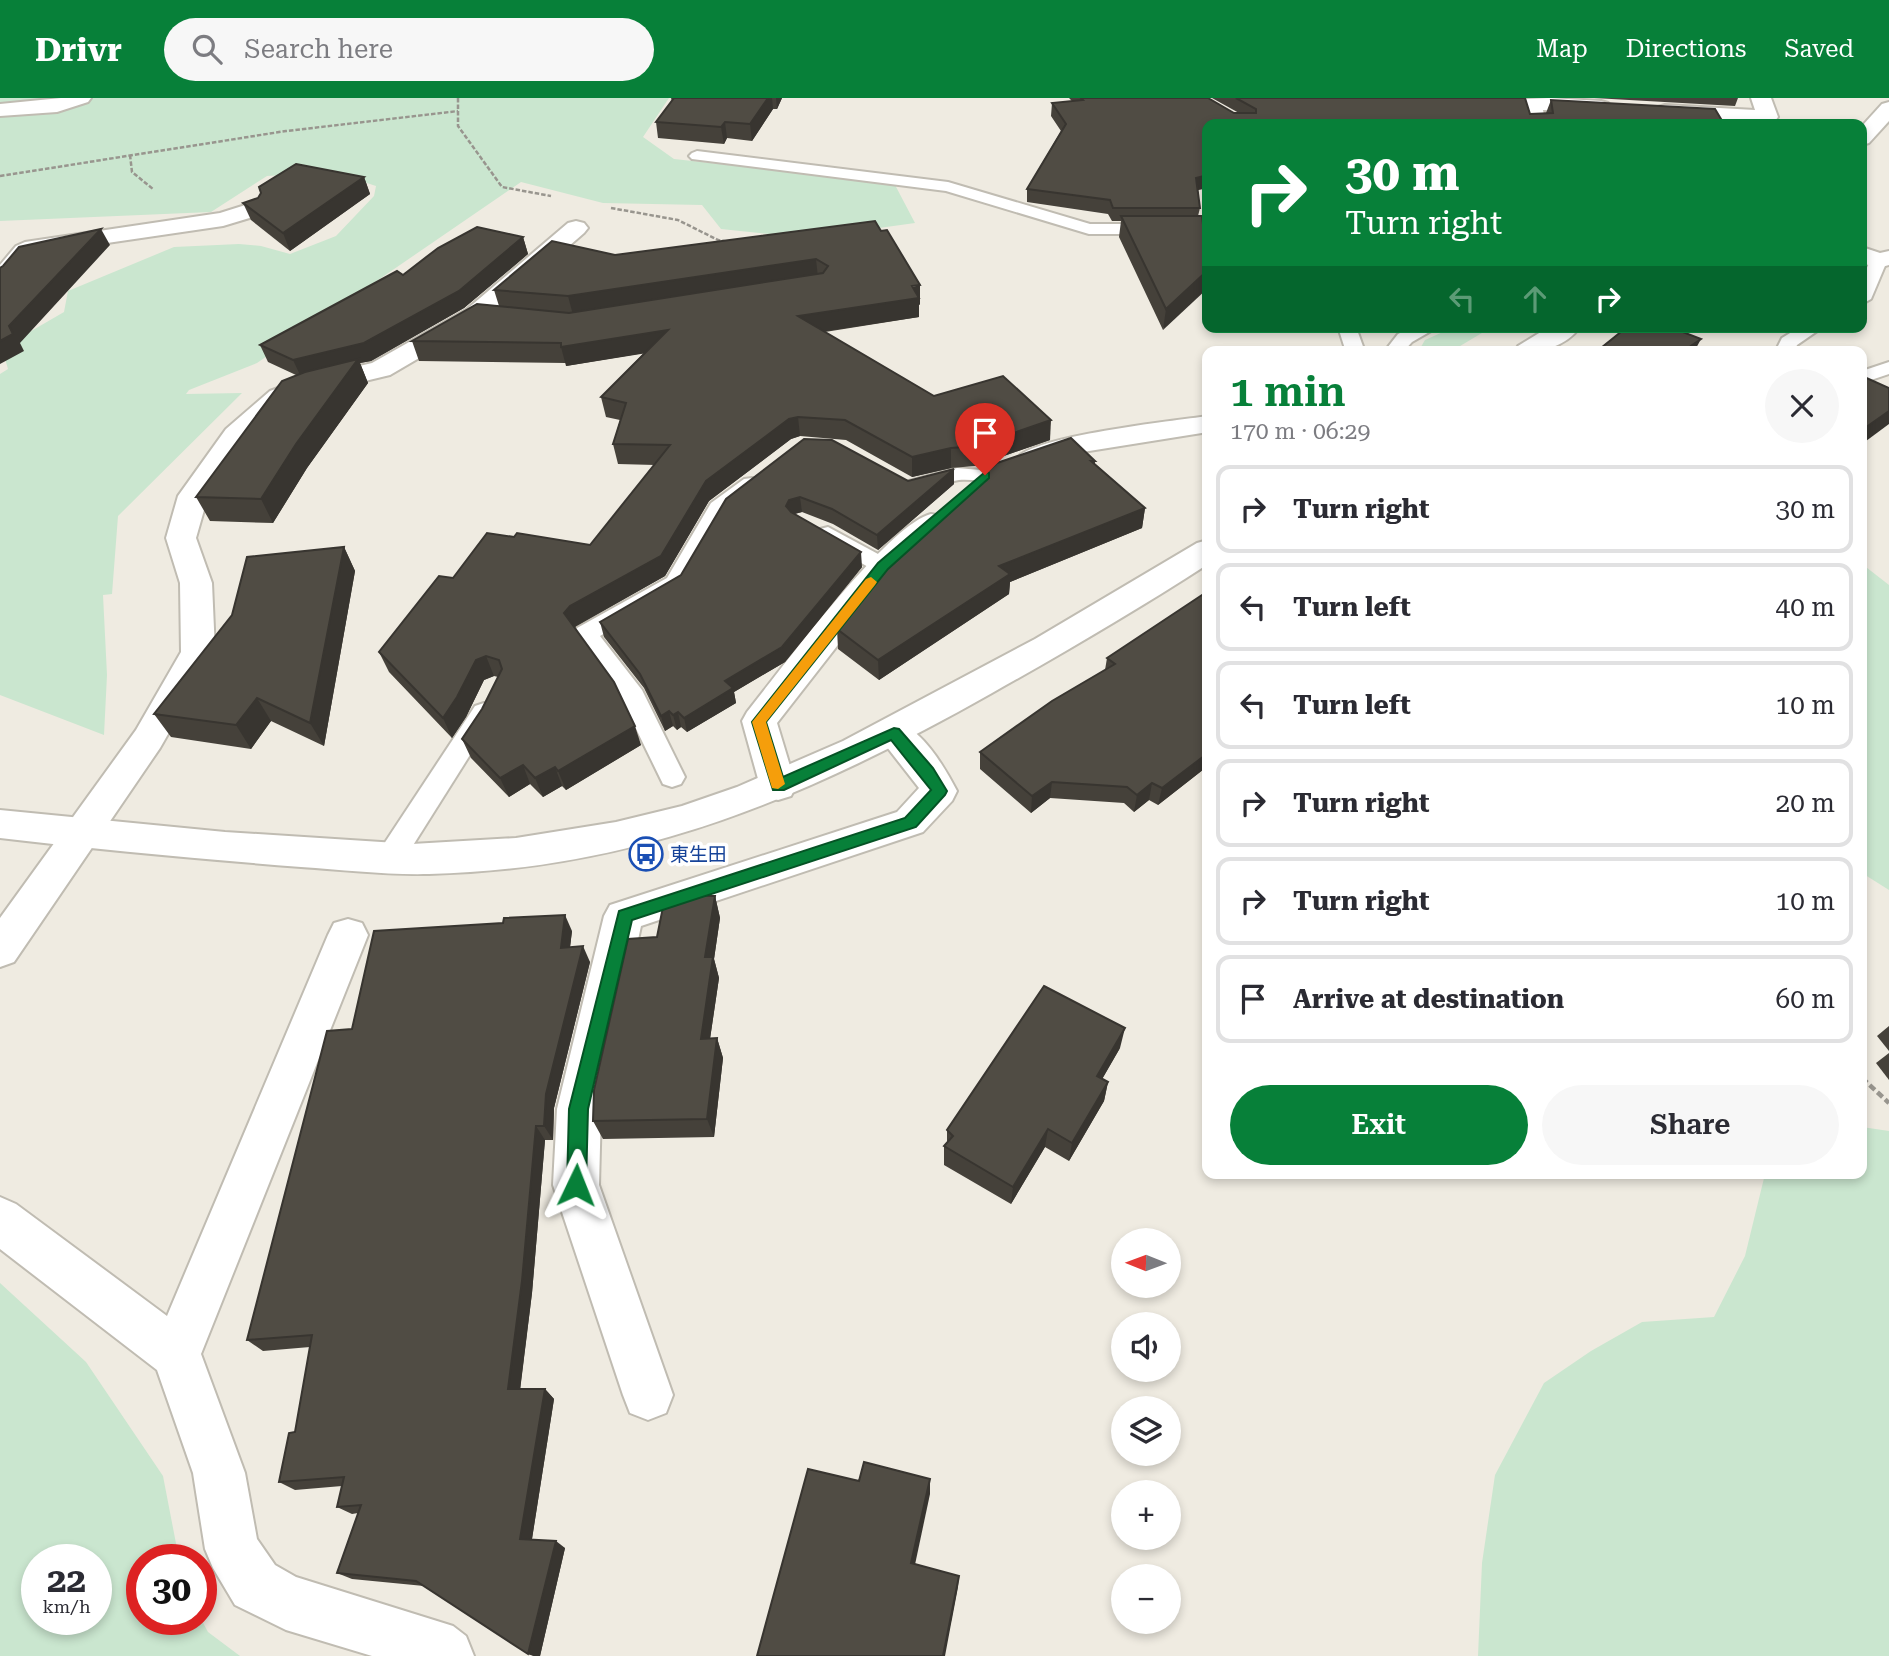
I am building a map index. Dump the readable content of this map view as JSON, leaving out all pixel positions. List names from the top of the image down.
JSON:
{
  "places": {
    "bus stop": ["東生田"]
  },
  "north": "left",
  "page": {
    "header": "Drivr",
    "search": "Search here",
    "nav": ["Map", "Directions", "Saved"],
    "turn": ["30 m", "Turn right"],
    "heading": ["1 min", "170 m · 06:29"],
    "list": [
      {
        "name": "Turn right",
        "value": "30 m"
      },
      {
        "name": "Turn left",
        "value": "40 m"
      },
      {
        "name": "Turn left",
        "value": "10 m"
      },
      {
        "name": "Turn right",
        "value": "20 m"
      },
      {
        "name": "Turn right",
        "value": "10 m"
      },
      {
        "name": "Arrive at destination",
        "value": "60 m"
      }
    ],
    "buttons": ["Exit", "Share"],
    "map_buttons": ["+", "−"],
    "speed": "22 km/h",
    "limit": "30"
  }
}
